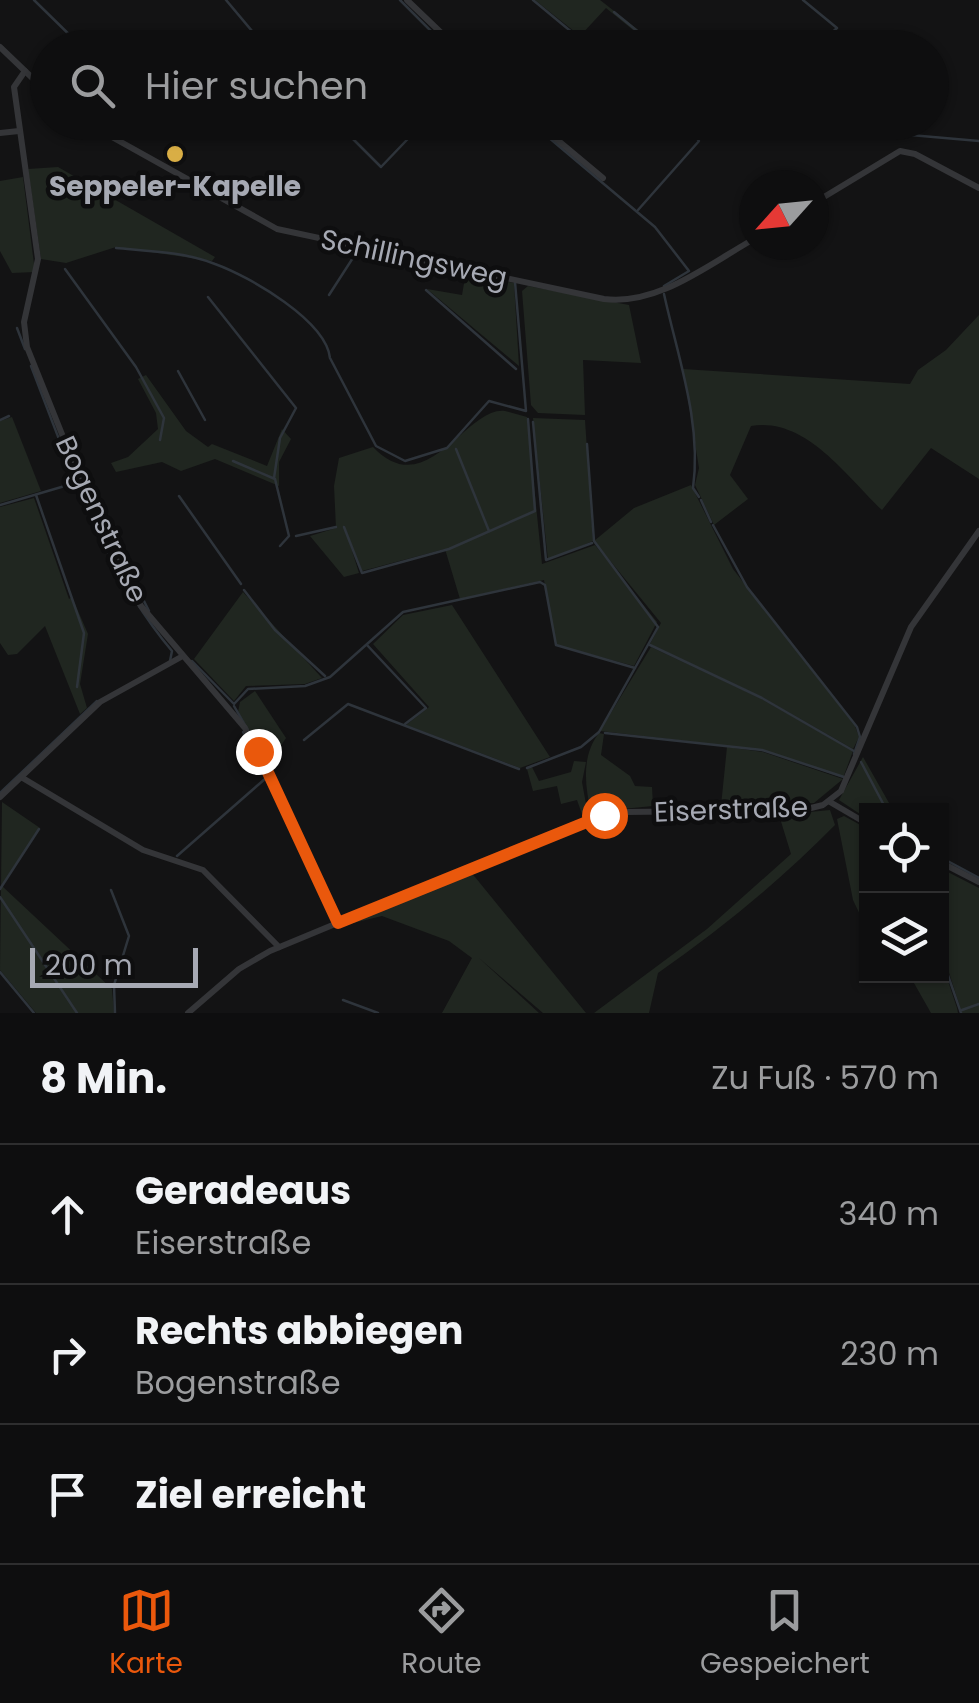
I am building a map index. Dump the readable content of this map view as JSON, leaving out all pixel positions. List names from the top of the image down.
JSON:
{
  "streets": {
    "street": ["Schillingsweg", "Bogenstraße", "Eiserstraße"]
  },
  "crossings": [
    ["Bogenstraße", "Eiserstraße"]
  ],
  "places": ["Seppeler-Kapelle"],
  "scale_bar": "200 m",
  "north": "bottom left",
  "page": {
    "search": "Hier suchen",
    "scale": "200 m",
    "heading": ["8 Min.", "Zu Fuß · 570 m"],
    "list": [
      ["Geradeaus", "Eiserstraße", "340 m"],
      ["Rechts abbiegen", "Bogenstraße", "230 m"],
      "Ziel erreicht"
    ],
    "nav": ["Karte", "Route", "Gespeichert"]
  }
}
